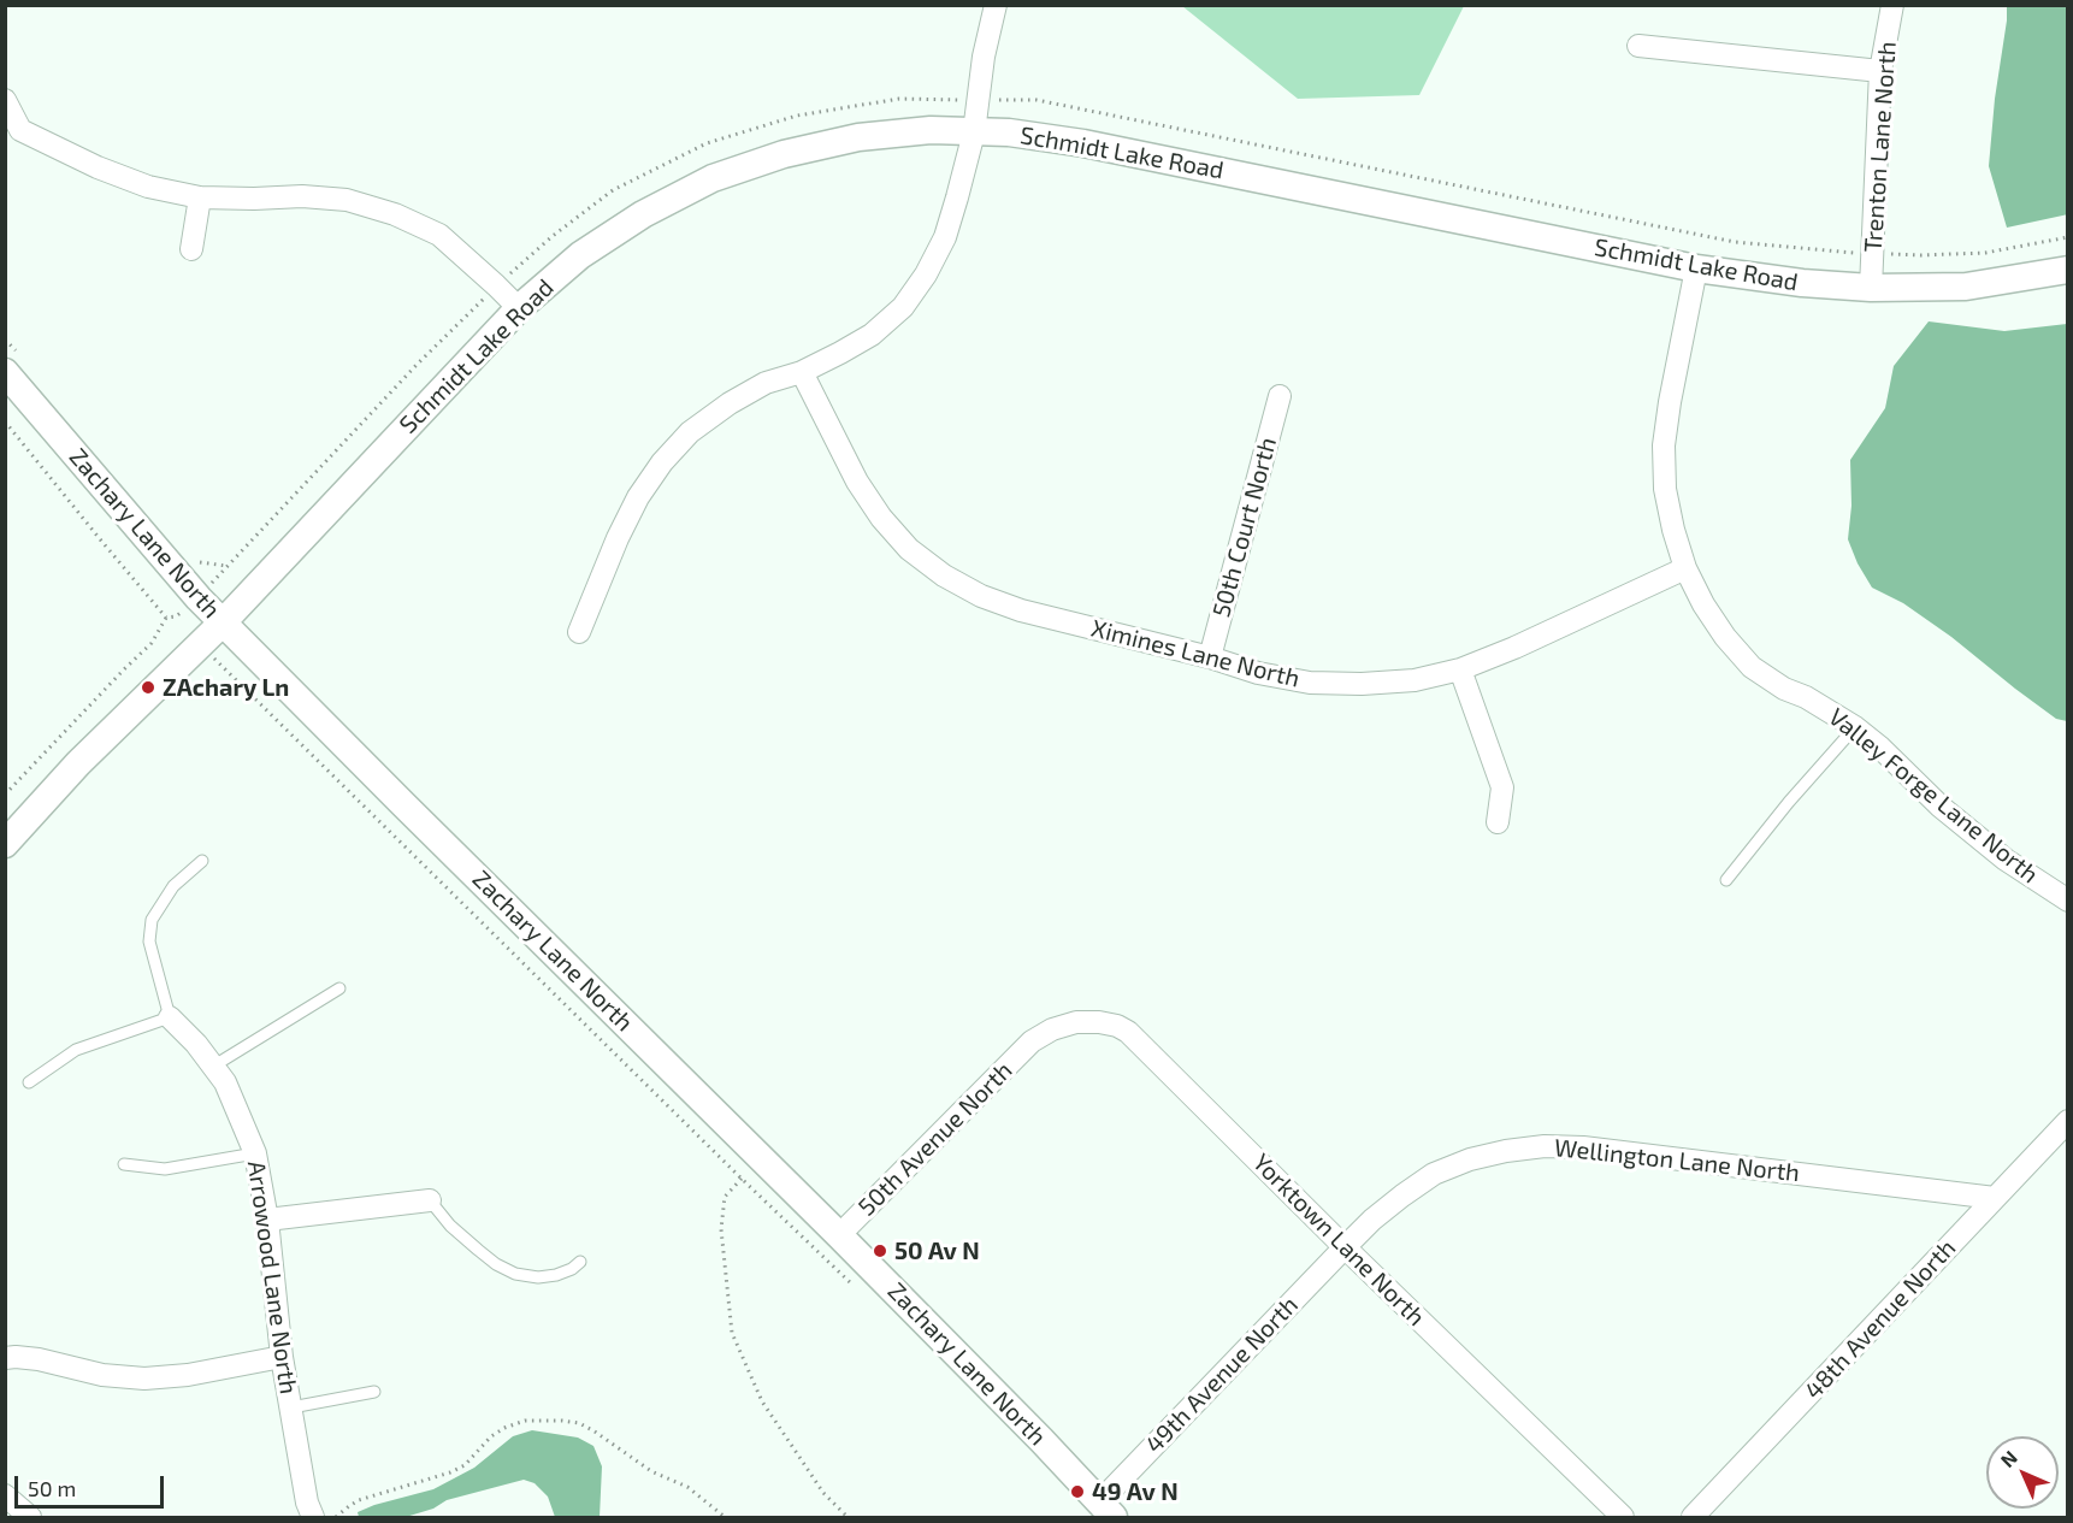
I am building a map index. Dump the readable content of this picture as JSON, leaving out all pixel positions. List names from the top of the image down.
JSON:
{
  "streets": {
    "street": [
      "Trenton Lane North",
      "Schmidt Lake Road",
      "50th Court North",
      "Zachary Lane North",
      "Ximines Lane North",
      "Valley Forge Lane North",
      "50th Avenue North",
      "Wellington Lane North",
      "Yorktown Lane North",
      "Arrowood Lane North",
      "48th Avenue North",
      "49th Avenue North"
    ]
  },
  "crossings": [
    ["Trenton Lane North", "Schmidt Lake Road"],
    ["Schmidt Lake Road", "Zachary Lane North"],
    ["50th Court North", "Ximines Lane North"],
    ["Zachary Lane North", "50th Avenue North"],
    ["Zachary Lane North", "49th Avenue North"],
    ["Ximines Lane North", "Valley Forge Lane North"],
    ["50th Avenue North", "Yorktown Lane North"],
    ["Wellington Lane North", "Yorktown Lane North"],
    ["Wellington Lane North", "48th Avenue North"],
    ["Wellington Lane North", "49th Avenue North"],
    ["Yorktown Lane North", "49th Avenue North"]
  ],
  "places": ["ZAchary Ln", "50 Av N", "49 Av N"],
  "scale_bar": "50 m",
  "north": "top left"
}
